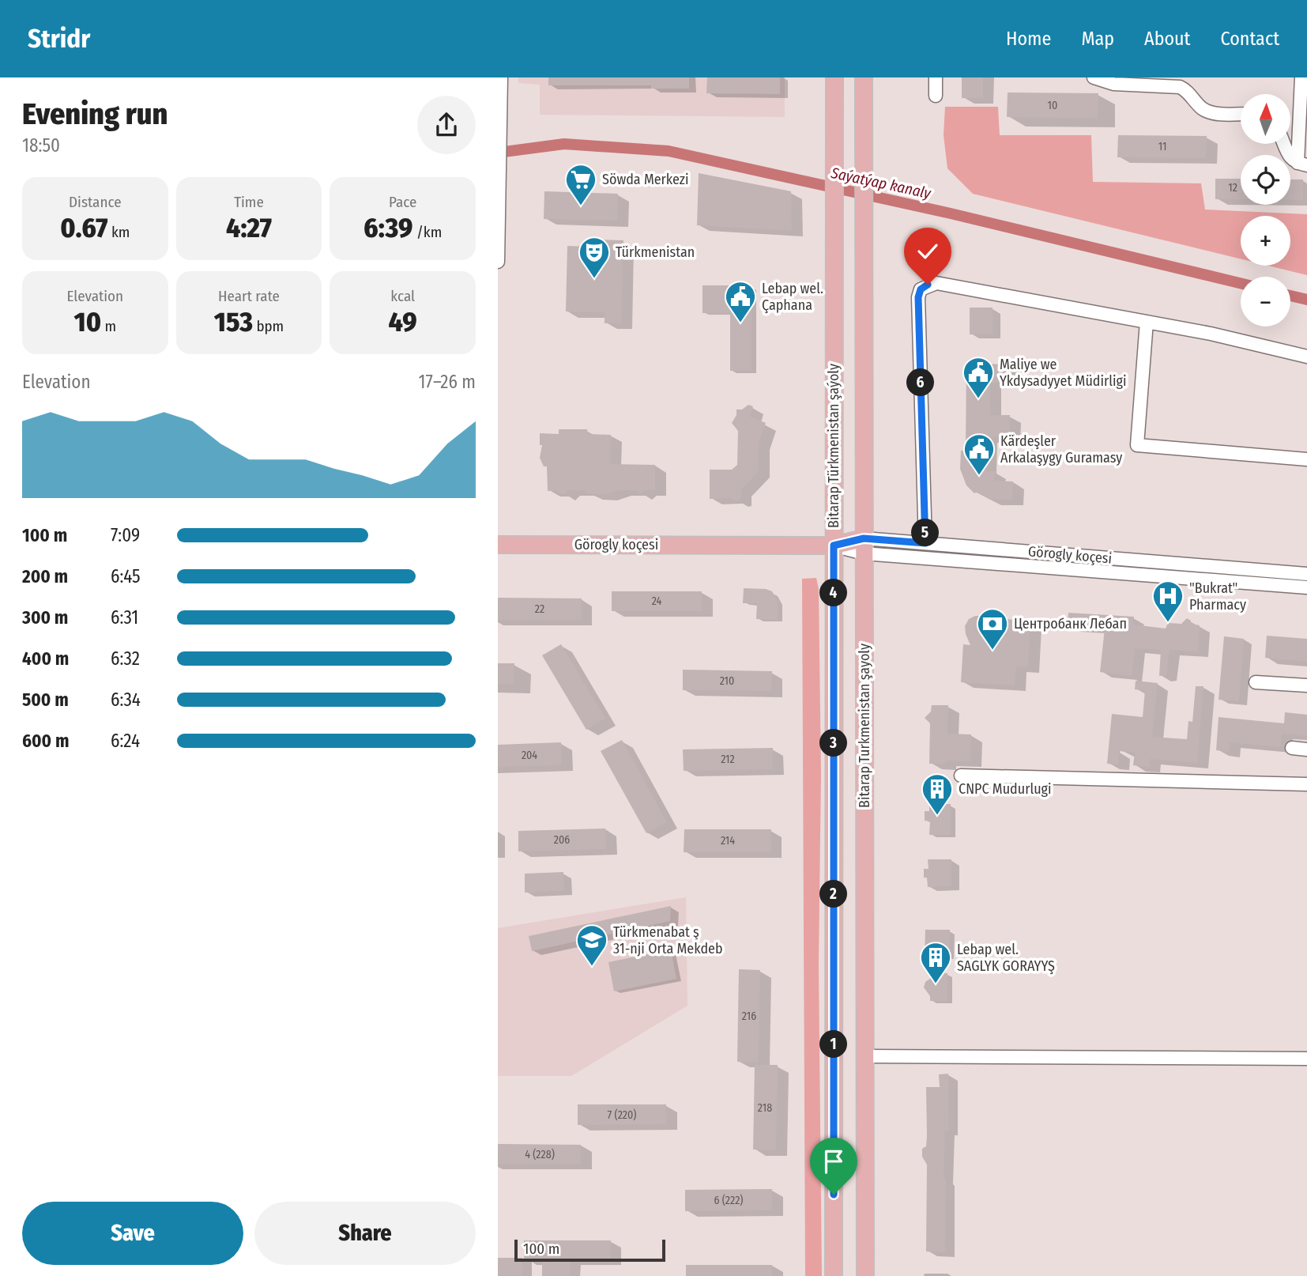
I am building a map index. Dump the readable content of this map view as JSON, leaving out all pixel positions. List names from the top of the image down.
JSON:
{
  "streets": {
    "main road": ["Bitarap Türkmenistan şaýoly", "Görogly koçesi", "Bitarap Turkmenistan şayoly"]
  },
  "crossings": [
    ["Bitarap Türkmenistan şaýoly", "Görogly koçesi"],
    ["Görogly koçesi", "Bitarap Turkmenistan şayoly"]
  ],
  "water": ["Saýatýap kanaly"],
  "places": {
    "supermarket": ["Söwda Merkezi"],
    "theatre": ["Türkmenistan"],
    "public building": ["Lebap wel. Çaphana", "Maliye we Ykdysadyyet Müdirligi", "Kärdeşler Arkalaşygy Guramasy"],
    "hospital": ["\"Bukrat\" Pharmacy"],
    "bank": ["Центробанк Лебап"],
    "building": ["CNPC Mudurlugi", "Lebap wel. SAGLYK GORAYYŞ"],
    "school or university": ["Türkmenabat ş 31-nji Orta Mekdeb"]
  },
  "house_numbers": [
    "10",
    "11",
    "12",
    "24",
    "22",
    "210",
    "204",
    "212",
    "206",
    "214",
    "216",
    "218",
    "7 (220)",
    "4 (228)",
    "6 (222)"
  ],
  "scale_bar": "100 m",
  "north": "top",
  "page": {
    "header": "Stridr",
    "nav": [
      "Home",
      "Map",
      "About",
      "Contact"
    ],
    "heading": ["Evening run", "18:50"],
    "map_buttons": ["+", "−"],
    "stats": [
      ["Distance", "0.67 km"],
      ["Time", "4:27"],
      ["Pace", "6:39 /km"],
      ["Elevation", "10 m"],
      ["Heart rate", "153 bpm"],
      ["kcal", "49"]
    ],
    "chart": ["Elevation", "17–26 m"],
    "pins": [
      "6",
      "5",
      "4",
      "3",
      "2",
      "1"
    ],
    "list": [
      {
        "name": "100 m",
        "note": "7:09"
      },
      {
        "name": "200 m",
        "note": "6:45"
      },
      {
        "name": "300 m",
        "note": "6:31"
      },
      {
        "name": "400 m",
        "note": "6:32"
      },
      {
        "name": "500 m",
        "note": "6:34"
      },
      {
        "name": "600 m",
        "note": "6:24"
      }
    ],
    "buttons": ["Save", "Share"],
    "scale": "100 m"
  }
}
